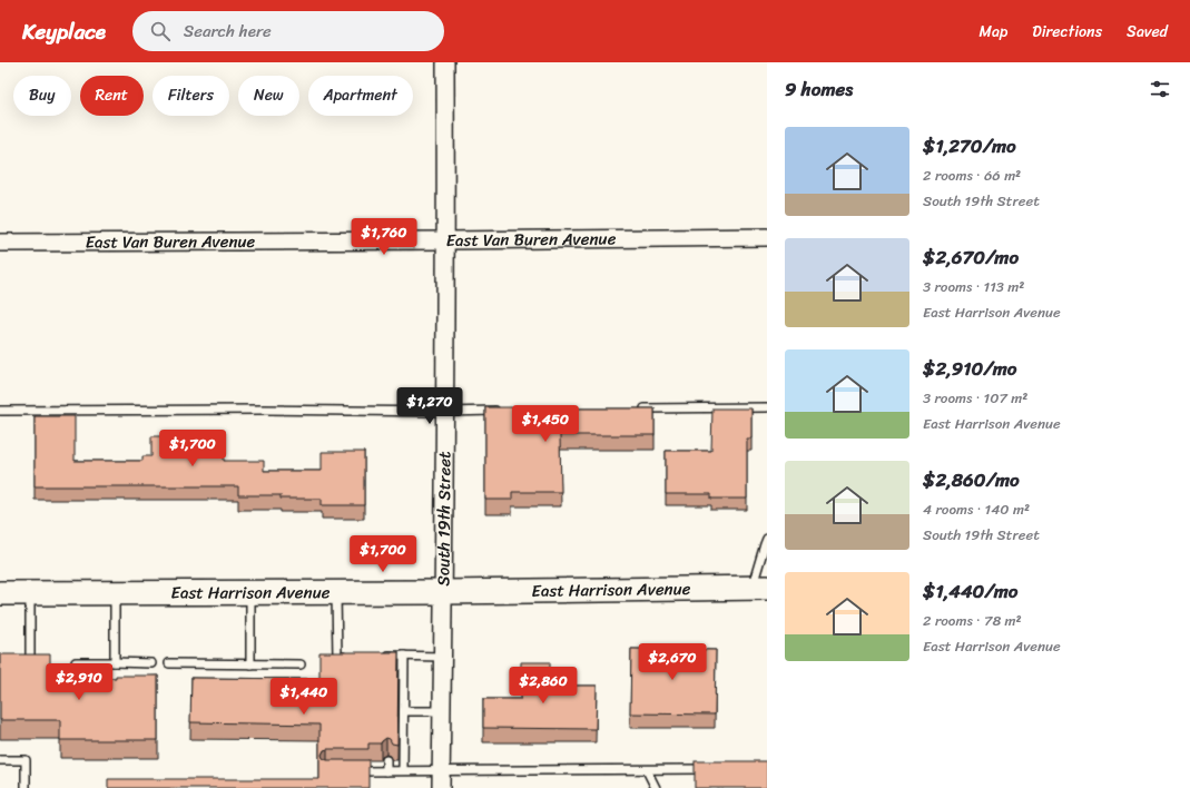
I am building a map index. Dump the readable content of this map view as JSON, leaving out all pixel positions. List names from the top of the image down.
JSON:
{
  "streets": {
    "main road": ["East Harrison Avenue"],
    "street": ["East Van Buren Avenue", "South 19th Street"]
  },
  "crossings": [
    ["East Van Buren Avenue", "South 19th Street"],
    ["South 19th Street", "East Harrison Avenue"]
  ],
  "page": {
    "header": "Keyplace",
    "search": "Search here",
    "nav": ["Map", "Directions", "Saved"],
    "heading": "9 homes",
    "chip": [
      "Buy",
      "Rent",
      "Filters",
      "New",
      "Apartment"
    ],
    "list": [
      {
        "name": "$1,270/mo",
        "note": "2 rooms · 66 m² · South 19th Street"
      },
      {
        "name": "$2,670/mo",
        "note": "3 rooms · 113 m² · East Harrison Avenue"
      },
      {
        "name": "$2,910/mo",
        "note": "3 rooms · 107 m² · East Harrison Avenue"
      },
      {
        "name": "$2,860/mo",
        "note": "4 rooms · 140 m² · South 19th Street"
      },
      {
        "name": "$1,440/mo",
        "note": "2 rooms · 78 m² · East Harrison Avenue"
      }
    ],
    "price": [
      "$1,760",
      "$1,270",
      "$1,450",
      "$1,700",
      "$1,700",
      "$2,670",
      "$2,910",
      "$2,860",
      "$1,440"
    ]
  }
}
